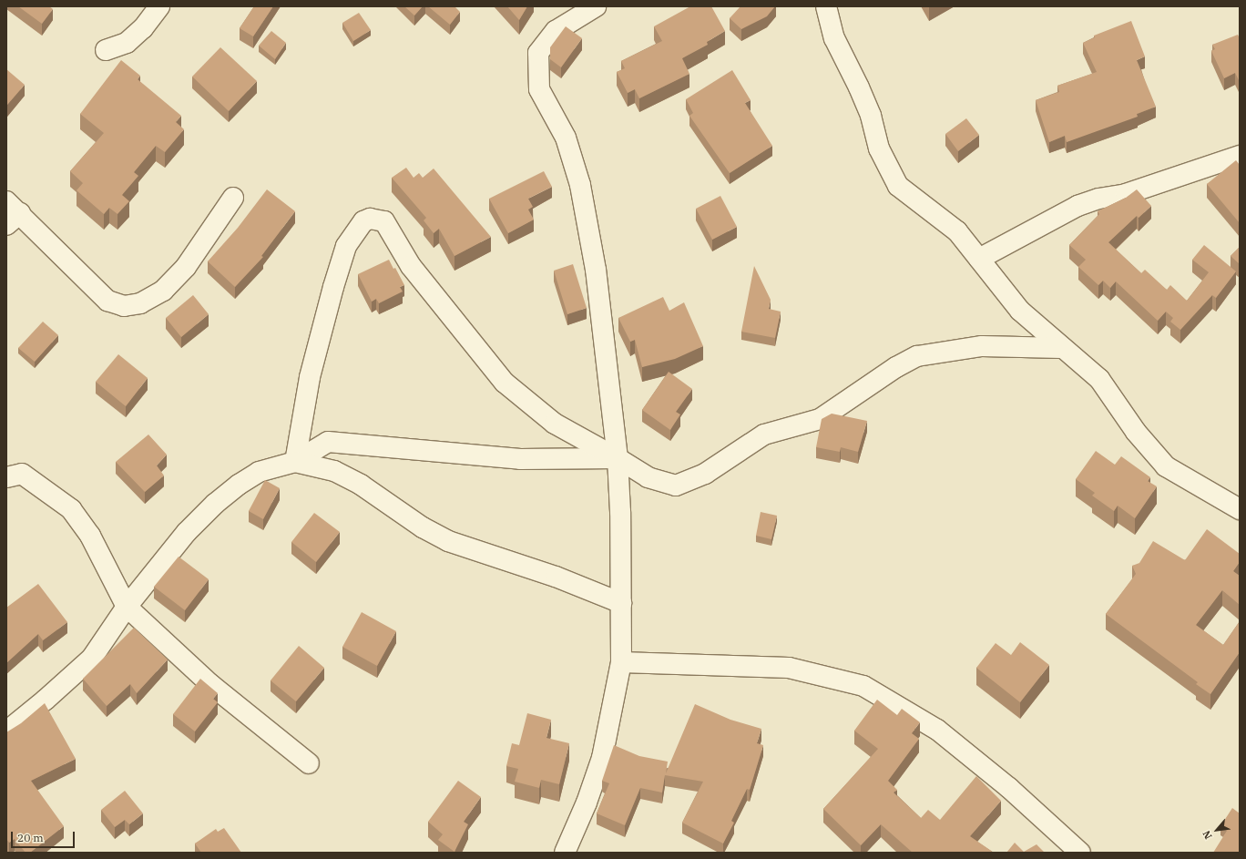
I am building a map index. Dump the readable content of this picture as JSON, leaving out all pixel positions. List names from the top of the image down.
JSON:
{
  "scale_bar": "20 m",
  "north": "bottom left"
}
